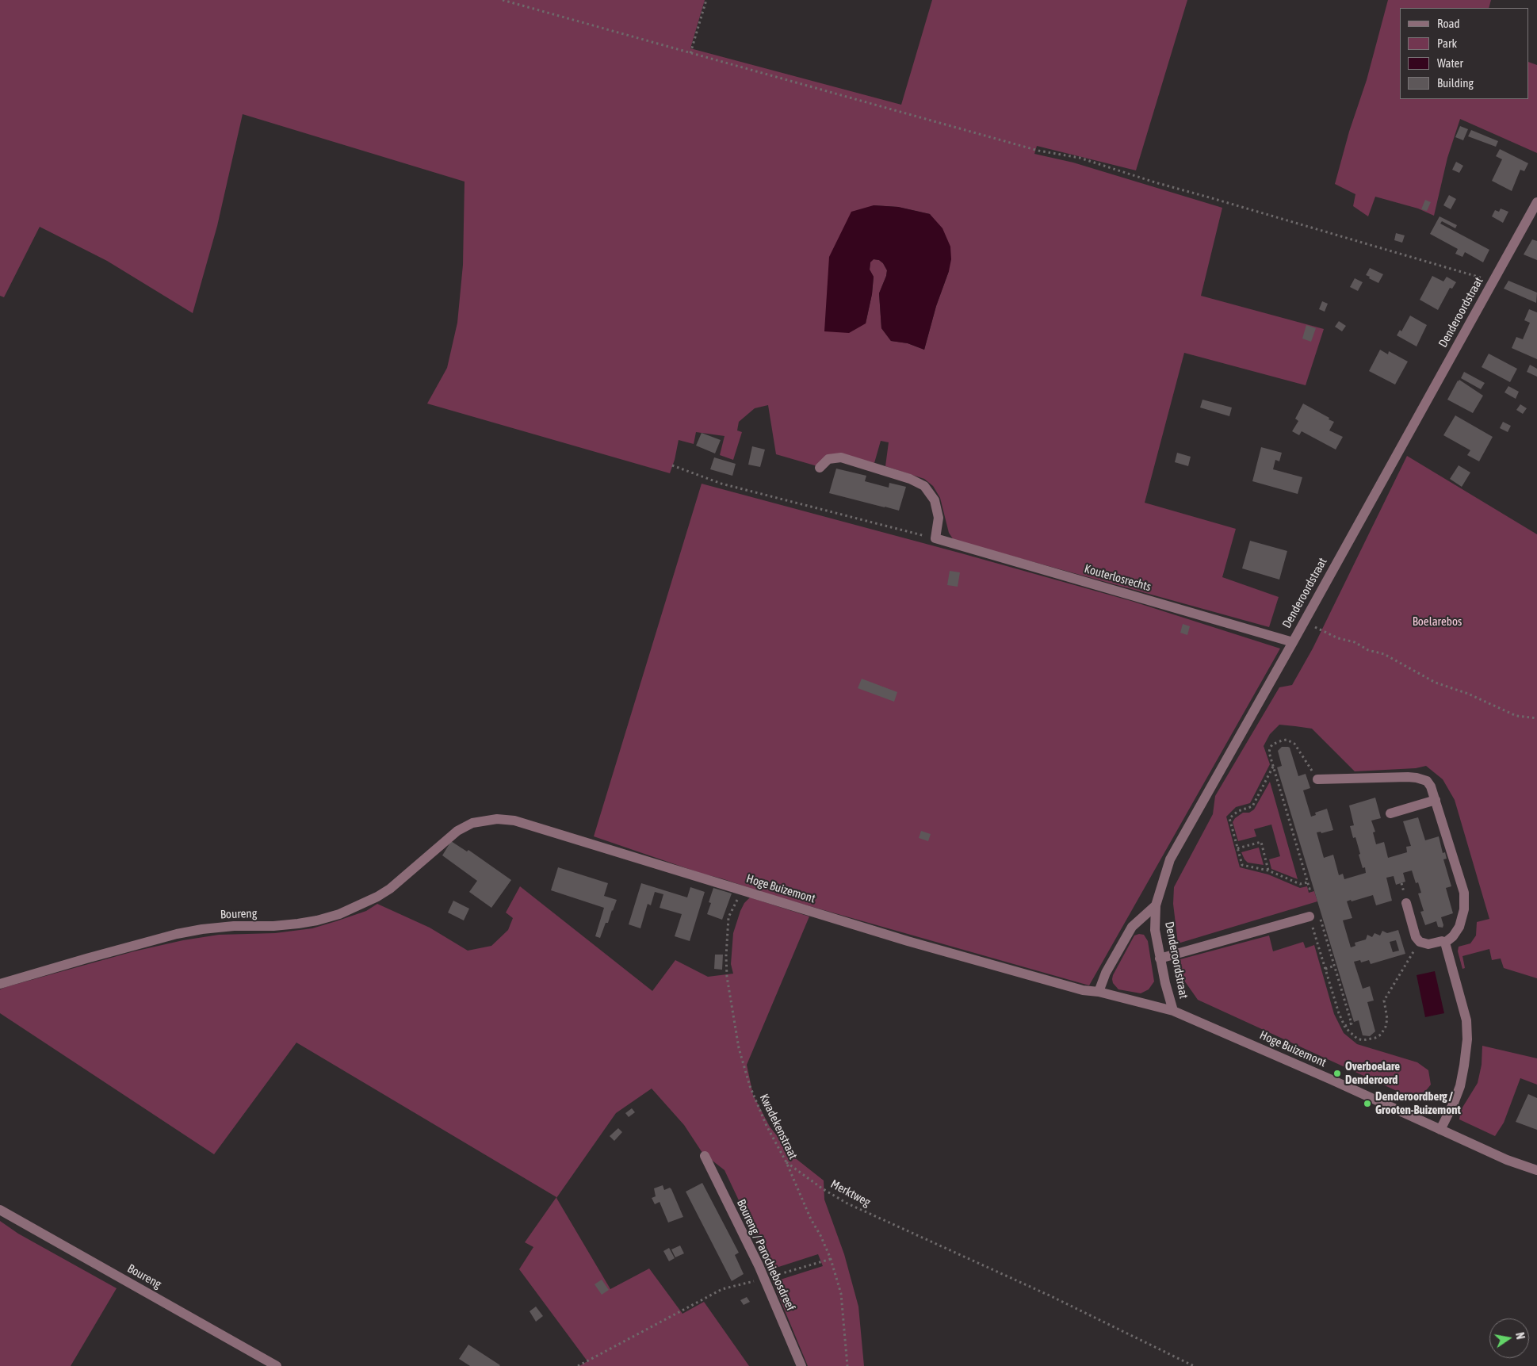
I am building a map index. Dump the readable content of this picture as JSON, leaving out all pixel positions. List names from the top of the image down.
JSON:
{
  "streets": {
    "street": [
      "Denderoordstraat",
      "Kouterlosrechts",
      "Hoge Buizemont",
      "Boureng",
      "Boureng / Parochiebosdreef"
    ],
    "path": ["Kwadekenstraat", "Merktweg"]
  },
  "crossings": [
    ["Denderoordstraat", "Kouterlosrechts"],
    ["Denderoordstraat", "Hoge Buizemont"],
    ["Hoge Buizemont", "Boureng"],
    ["Hoge Buizemont", "Kwadekenstraat"],
    ["Kwadekenstraat", "Merktweg"]
  ],
  "parks": ["Boelarebos"],
  "places": ["Overboelare Denderoord", "Denderoordberg / Grooten-Buizemont"],
  "legend": [
    "Road",
    "Park",
    "Water",
    "Building"
  ],
  "north": "right"
}
